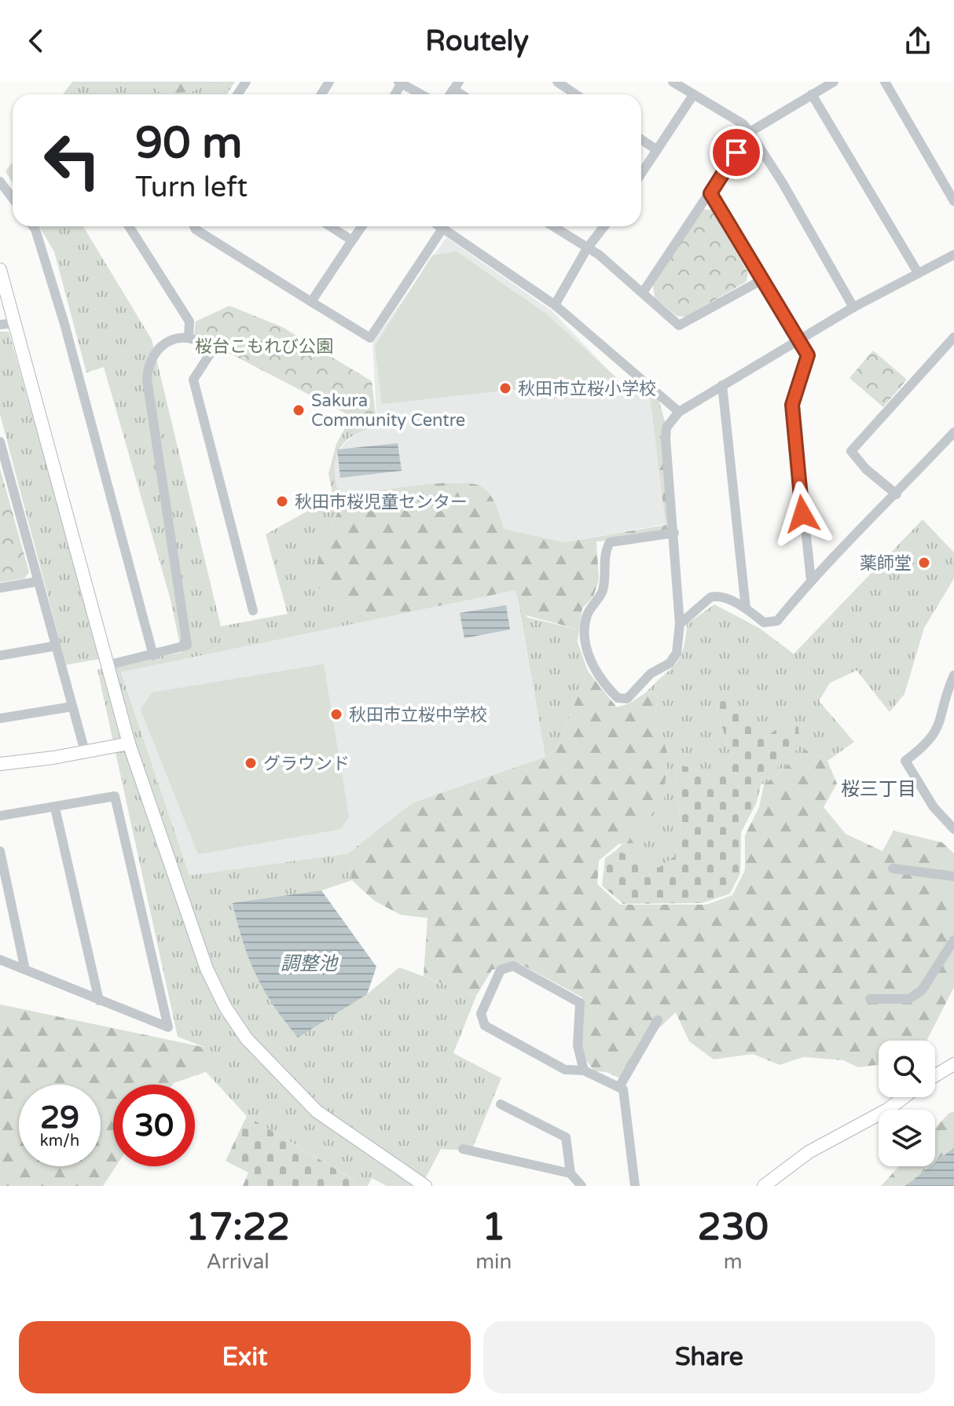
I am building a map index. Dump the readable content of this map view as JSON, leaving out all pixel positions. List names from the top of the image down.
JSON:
{
  "districts": ["桜三丁目"],
  "water": ["調整池"],
  "parks": ["桜台こもれび公園"],
  "places": [
    "秋田市立桜小学校",
    "Sakura Community Centre",
    "秋田市桜児童センター",
    "薬師堂",
    "秋田市立桜中学校",
    "グラウンド"
  ],
  "page": {
    "header": "Routely",
    "turn": ["90 m", "Turn left"],
    "speed": "29 km/h",
    "limit": "30",
    "eta": [
      "17:22",
      "Arrival",
      "1",
      "min",
      "230",
      "m"
    ],
    "buttons": ["Exit", "Share"]
  }
}
